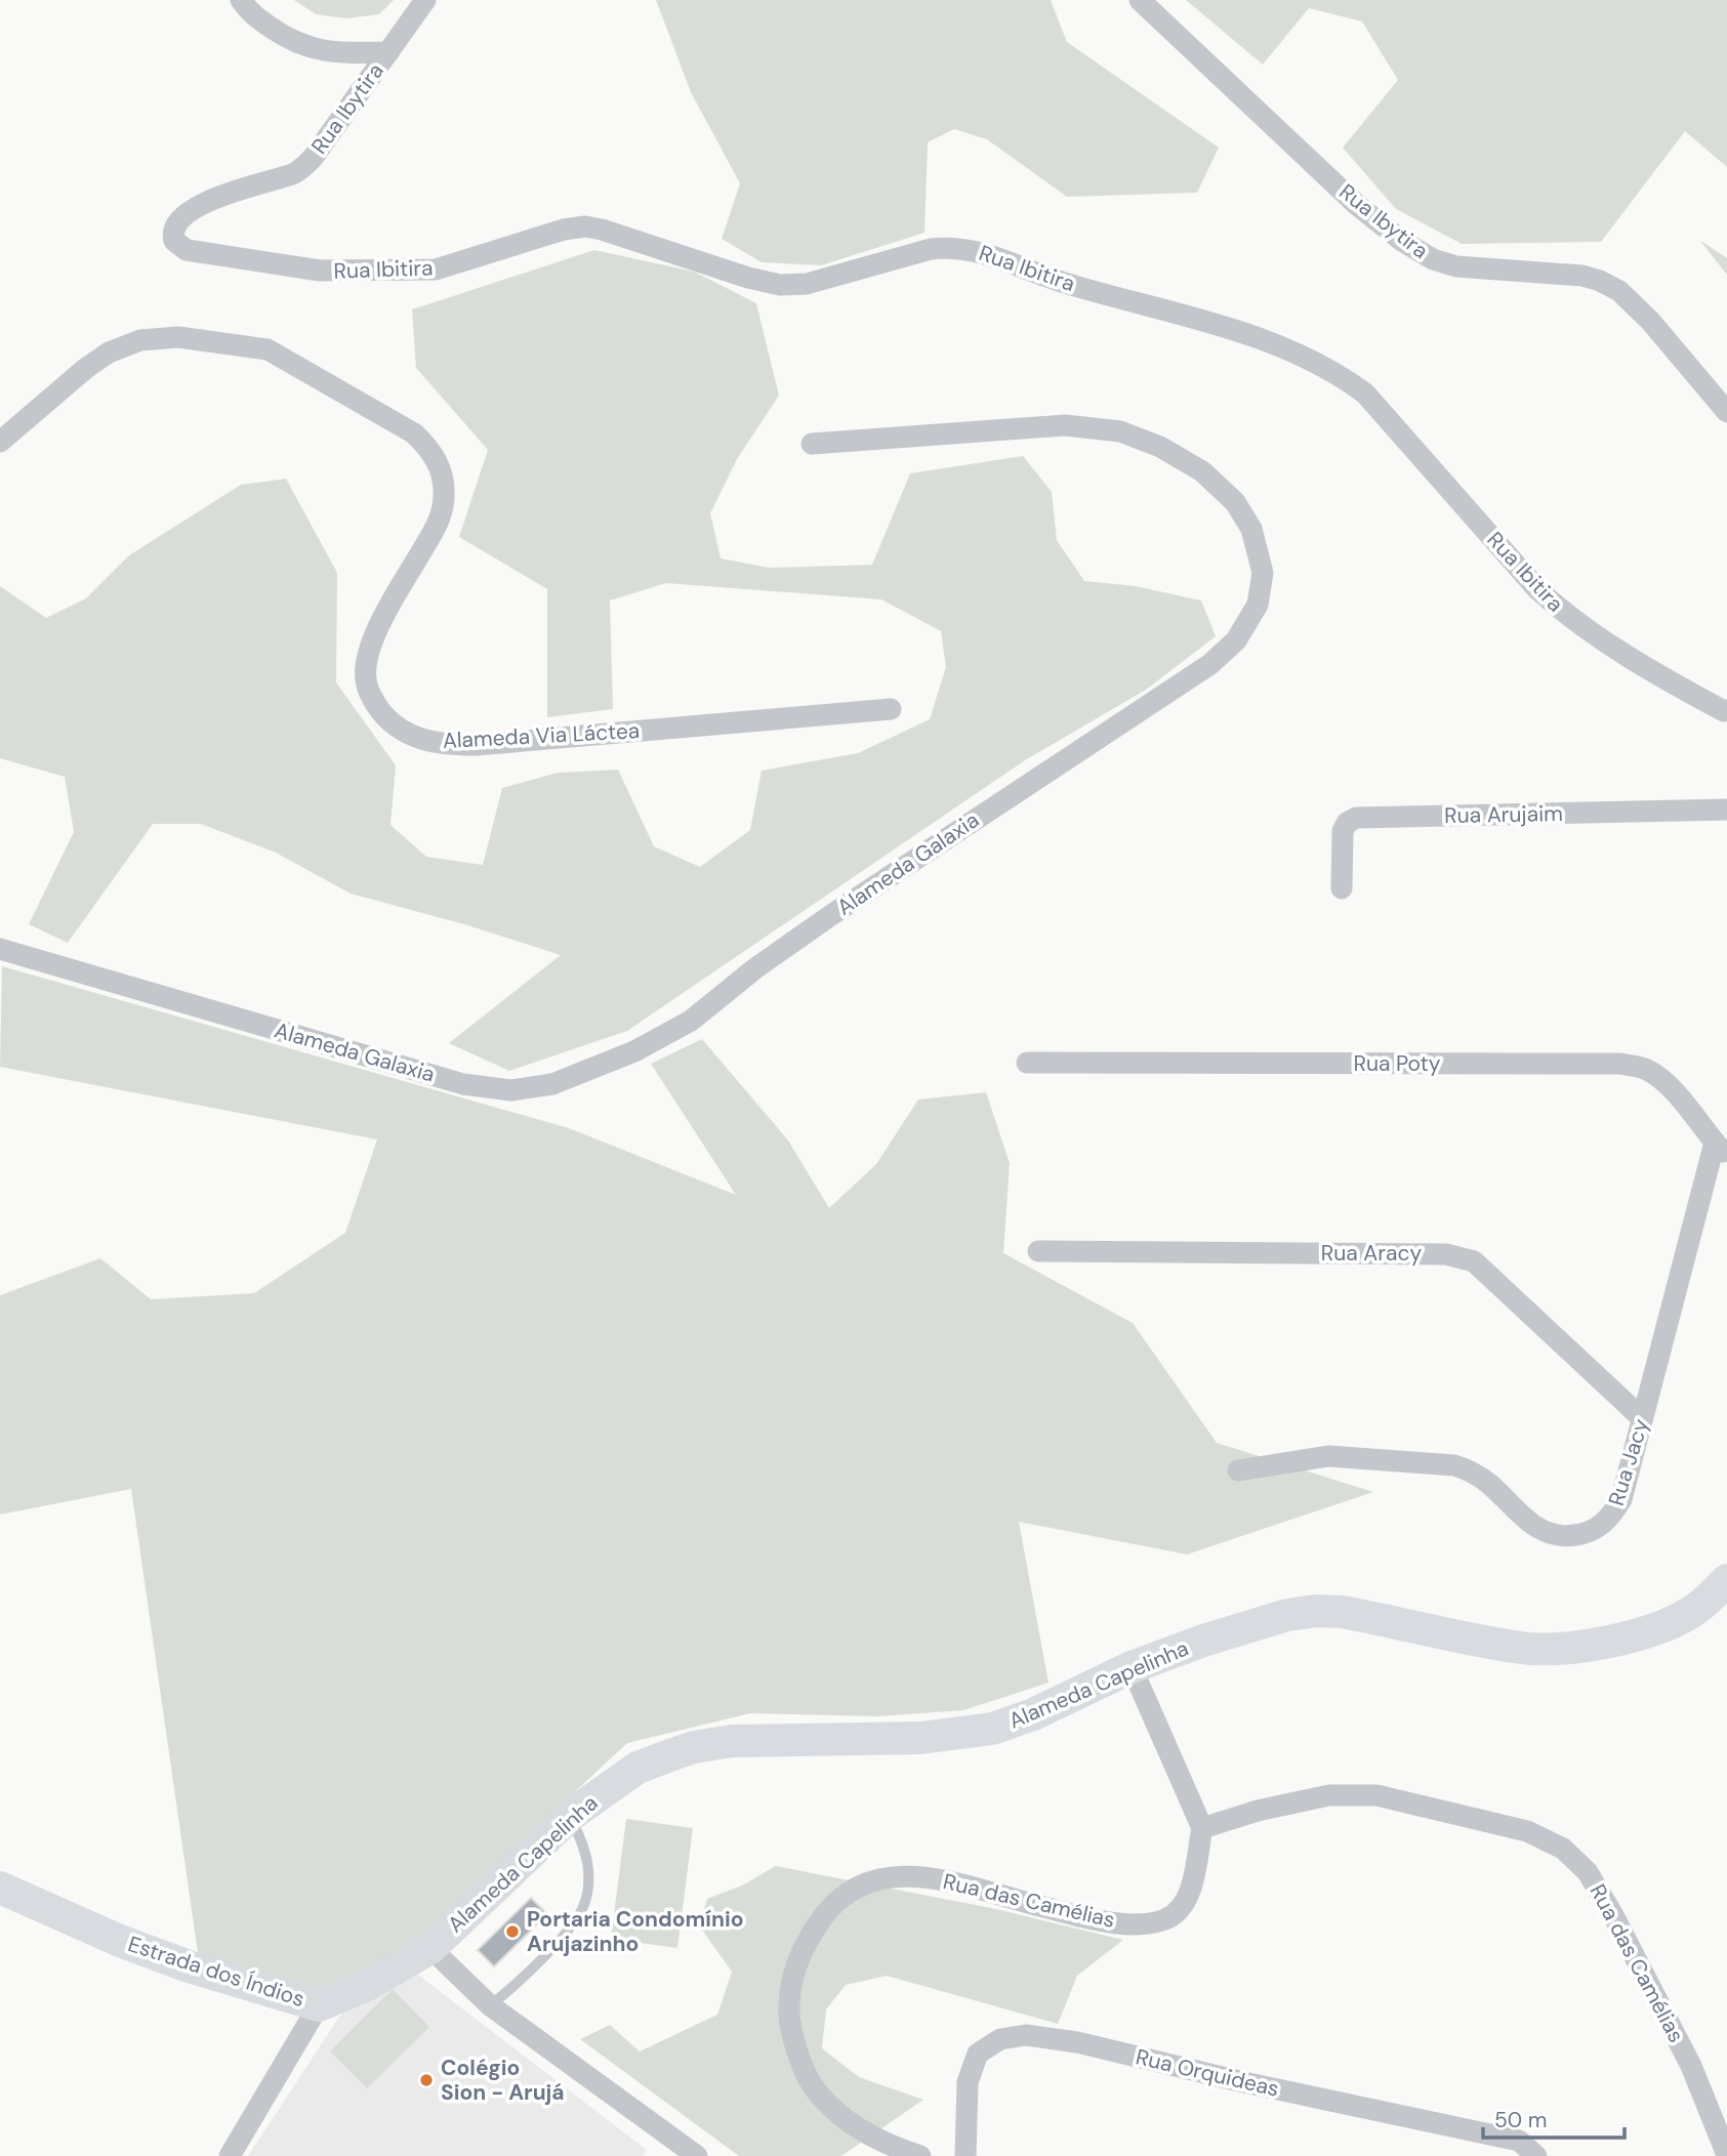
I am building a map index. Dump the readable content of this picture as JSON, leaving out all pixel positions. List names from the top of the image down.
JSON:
{
  "streets": {
    "street": [
      "Rua Ibytira",
      "Rua Ibitira",
      "Alameda Via Láctea",
      "Rua Arujaim",
      "Alameda Galaxia",
      "Rua Poty",
      "Rua Aracy",
      "Rua Jacy",
      "Alameda Capelinha",
      "Rua das Camélias",
      "Estrada dos Índios",
      "Rua Orquideas"
    ]
  },
  "crossings": [
    ["Rua Ibytira", "Rua Ibitira"],
    ["Rua Poty", "Rua Jacy"],
    ["Rua Aracy", "Rua Jacy"],
    ["Alameda Capelinha", "Estrada dos Índios"]
  ],
  "places": ["Portaria Condomínio Arujazinho", "Colégio Sion - Arujá"],
  "scale_bar": "50 m"
}
